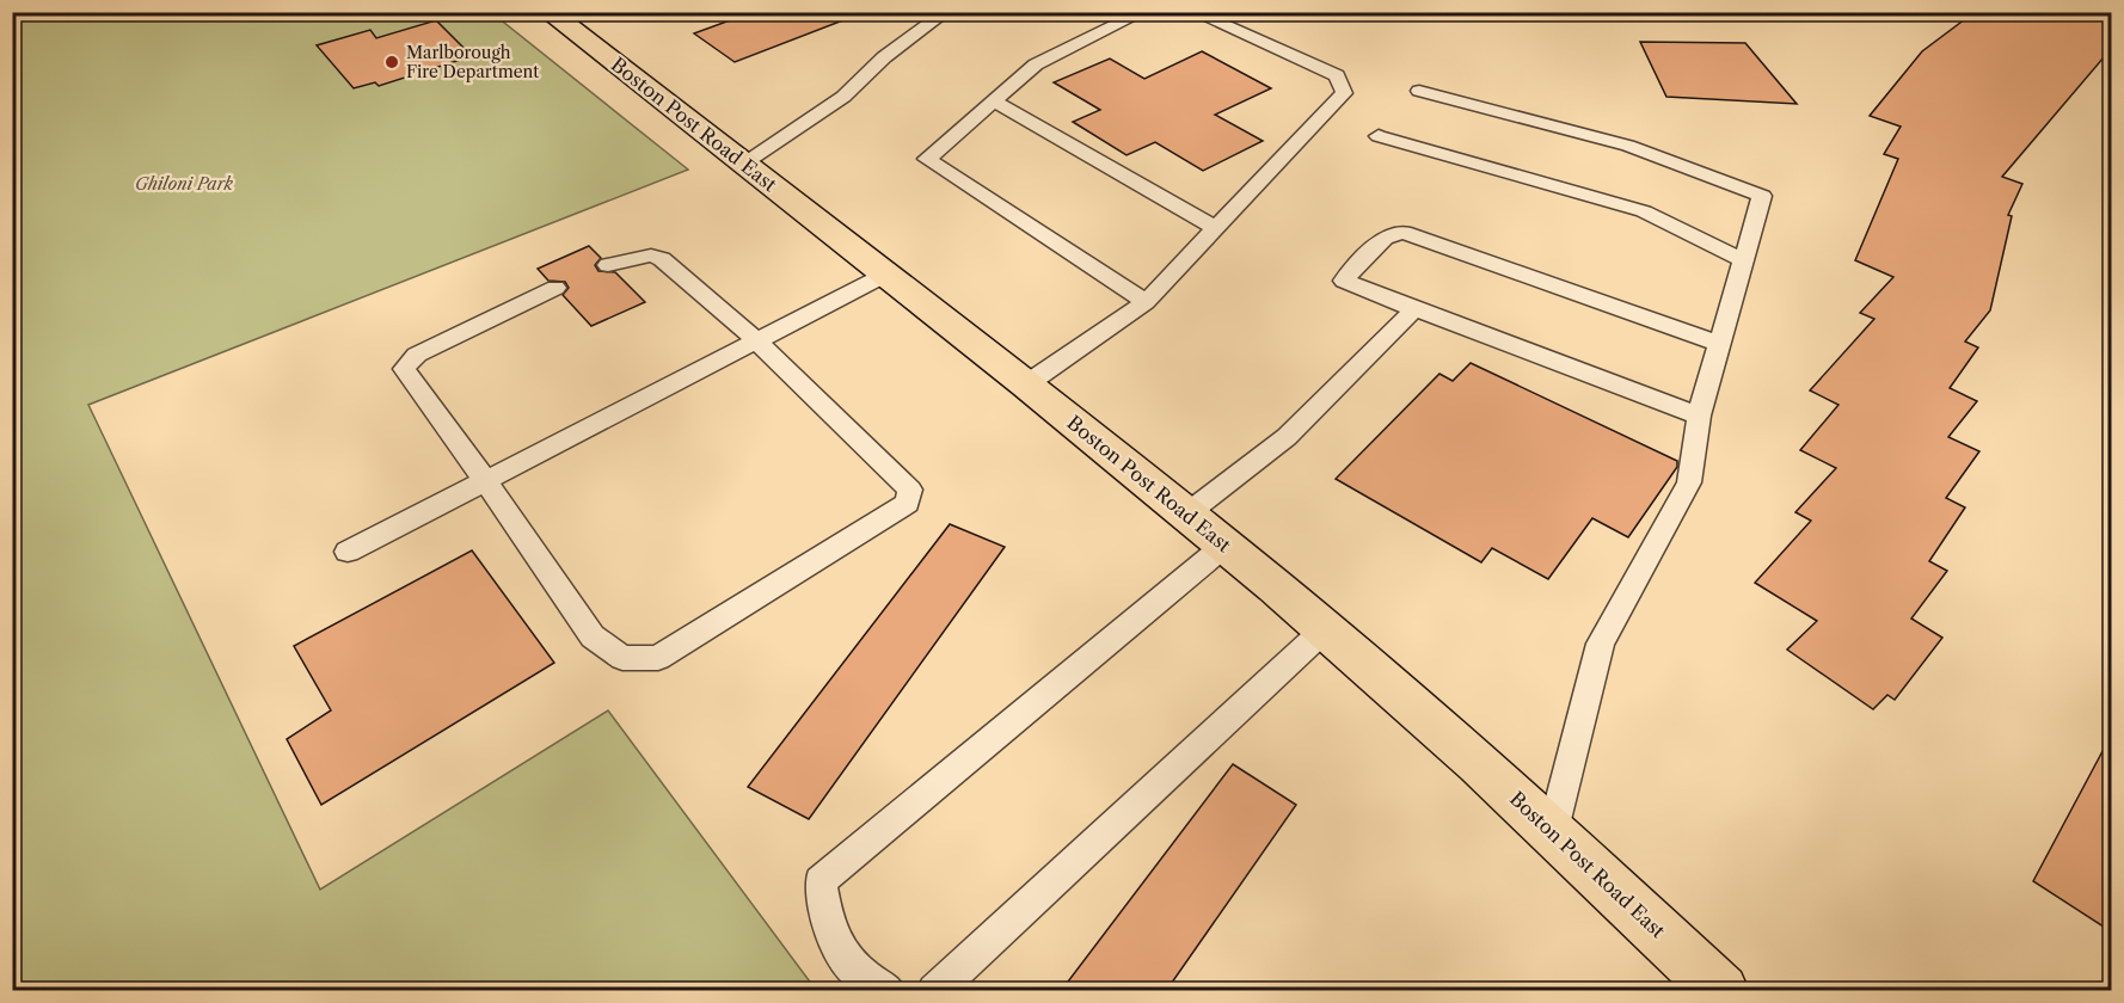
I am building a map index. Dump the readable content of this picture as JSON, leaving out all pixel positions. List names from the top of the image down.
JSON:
{
  "streets": {
    "main road": ["Boston Post Road East"]
  },
  "parks": ["Ghiloni Park"],
  "places": ["Marlborough Fire Department"]
}
